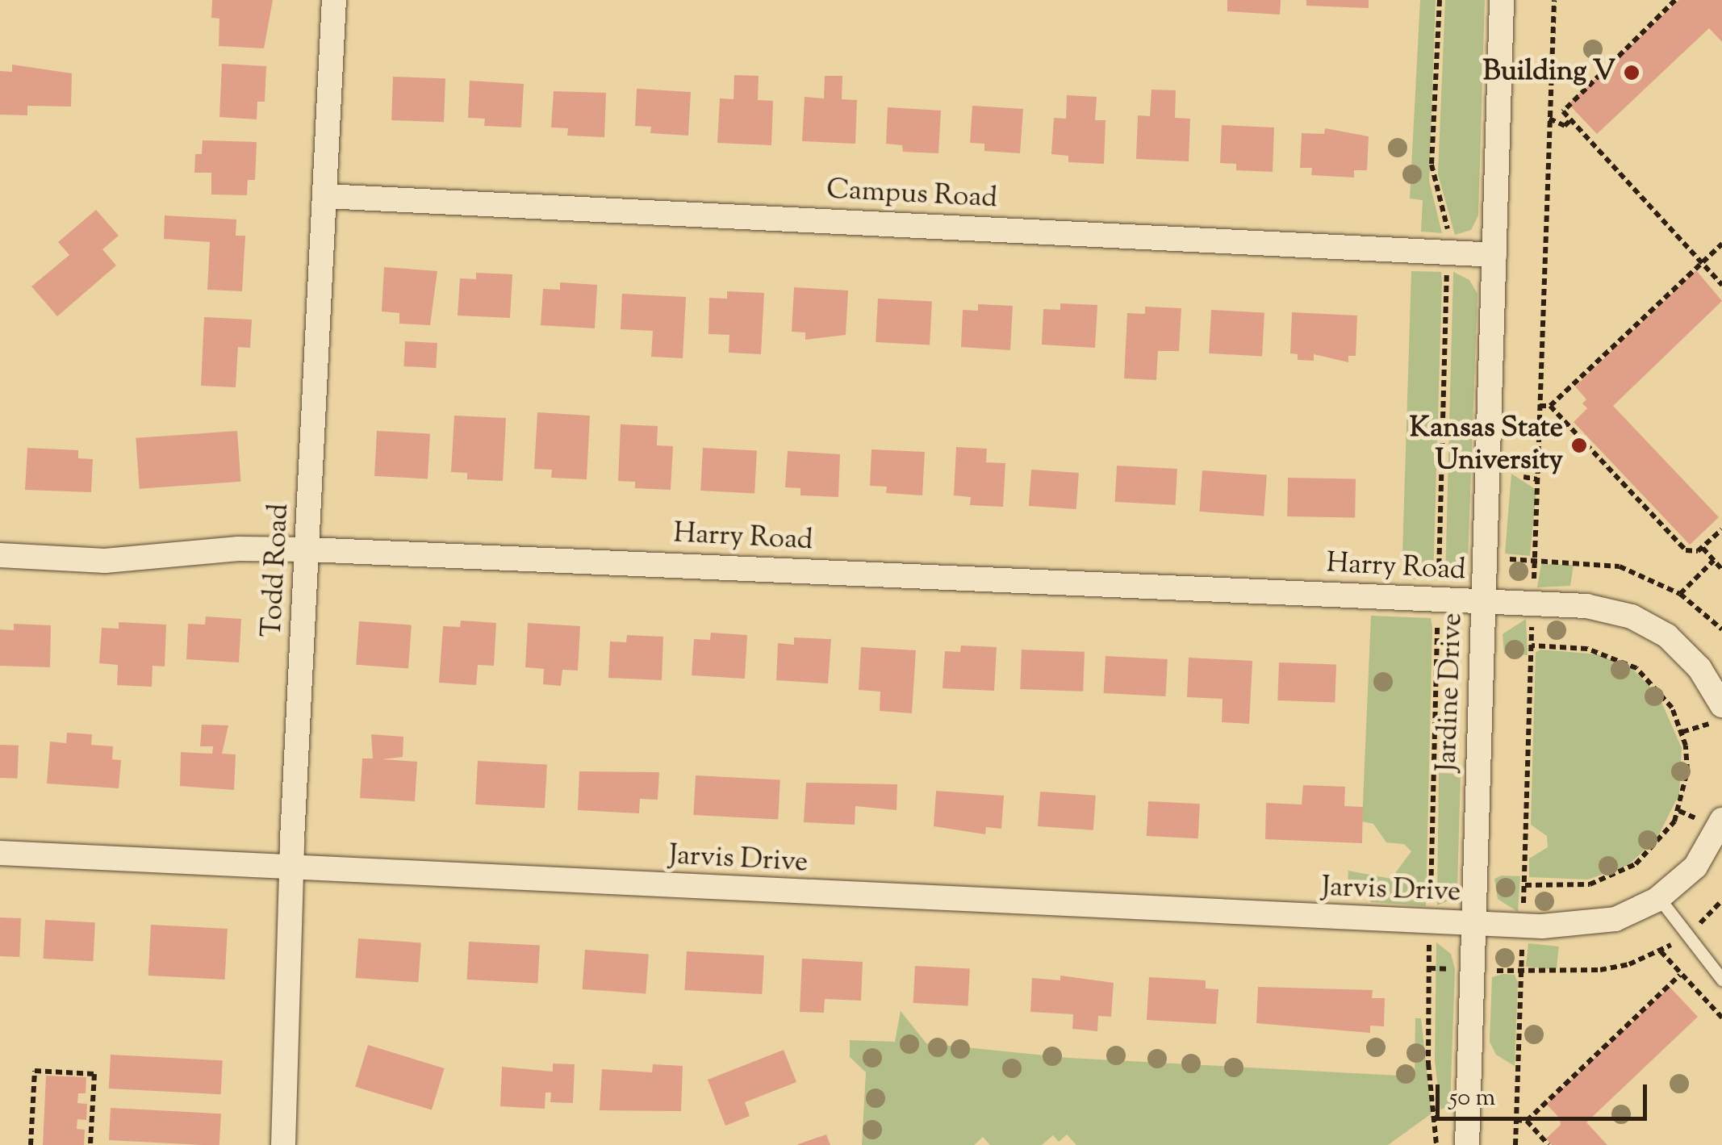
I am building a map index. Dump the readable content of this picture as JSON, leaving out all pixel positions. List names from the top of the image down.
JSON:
{
  "streets": {
    "street": [
      "Campus Road",
      "Harry Road",
      "Todd Road",
      "Jardine Drive",
      "Jarvis Drive"
    ]
  },
  "crossings": [
    ["Campus Road", "Todd Road"],
    ["Campus Road", "Jardine Drive"],
    ["Harry Road", "Todd Road"],
    ["Harry Road", "Jardine Drive"],
    ["Todd Road", "Jarvis Drive"],
    ["Jardine Drive", "Jarvis Drive"]
  ],
  "places": ["Building V", "Kansas State University"],
  "scale_bar": "50 m"
}
